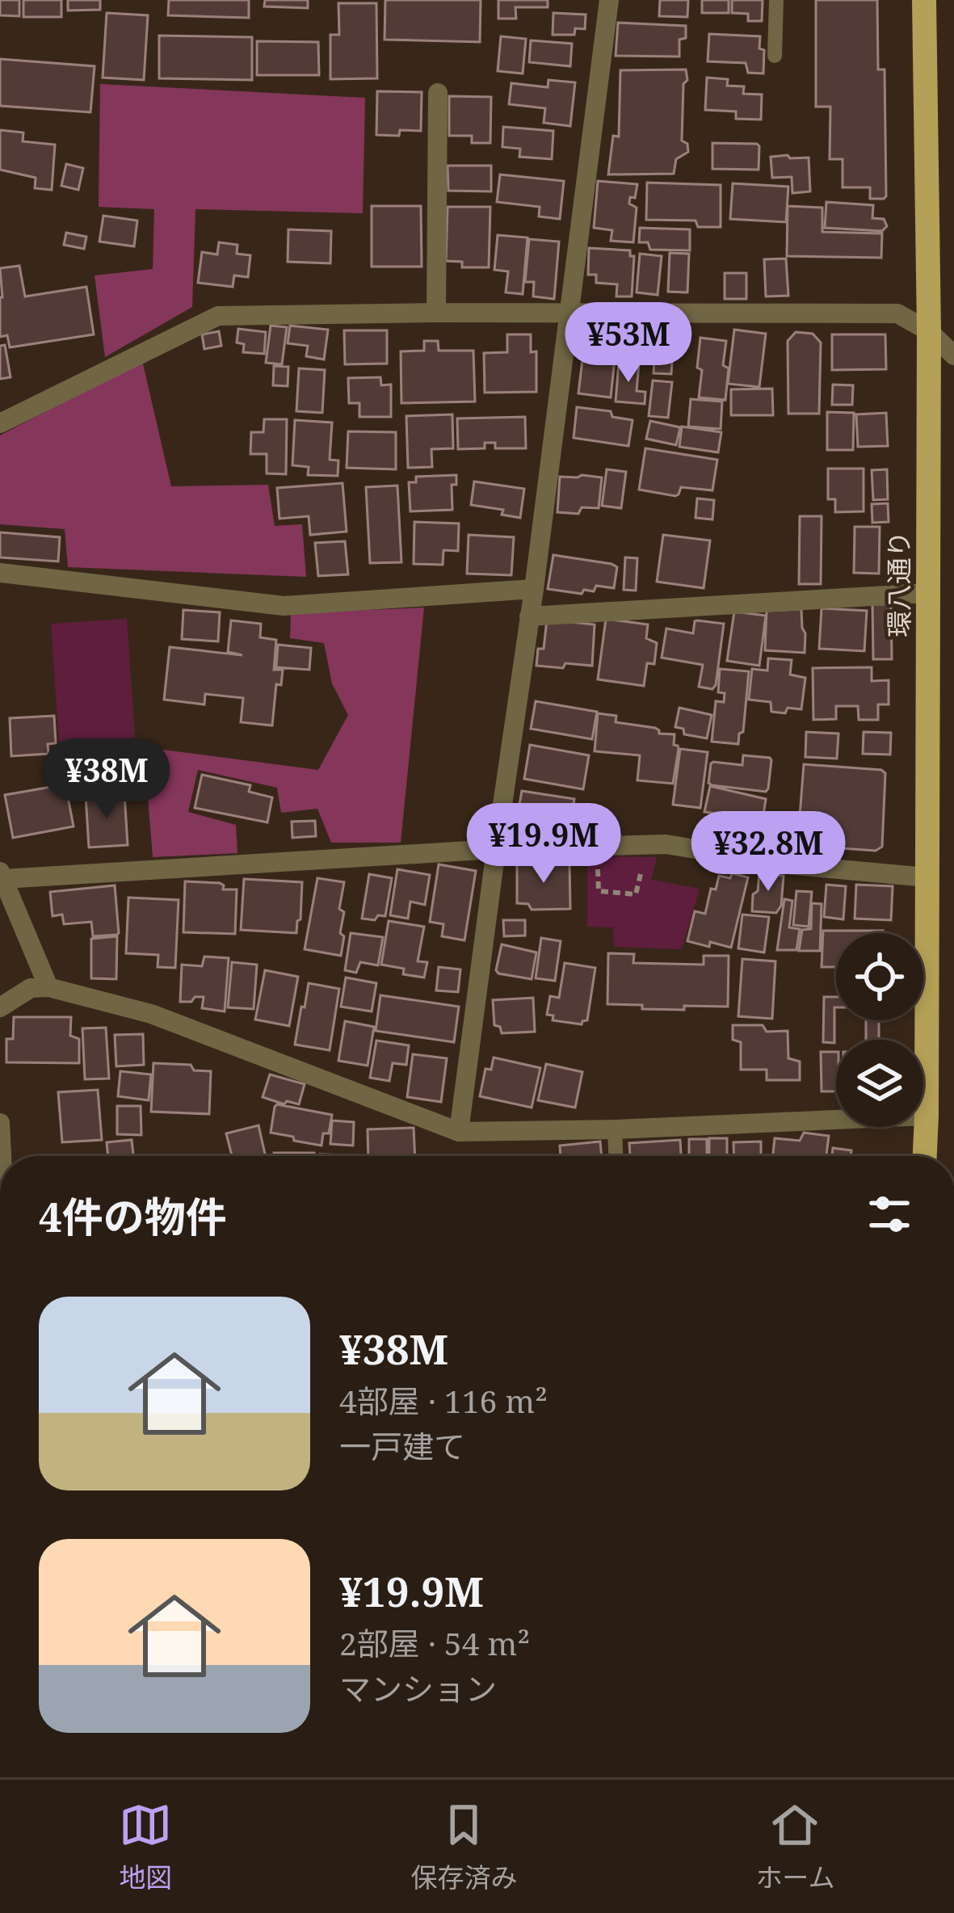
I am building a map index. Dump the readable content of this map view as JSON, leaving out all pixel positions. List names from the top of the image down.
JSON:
{
  "streets": {
    "main road": ["環八通り"]
  },
  "page": {
    "price": [
      "¥53M",
      "¥38M",
      "¥19.9M",
      "¥32.8M"
    ],
    "heading": "4件の物件",
    "list": [
      {
        "name": "¥38M",
        "note": "4部屋 · 116 m² · 一戸建て"
      },
      {
        "name": "¥19.9M",
        "note": "2部屋 · 54 m² · マンション"
      }
    ],
    "tabs": ["地図", "保存済み", "ホーム"]
  }
}
